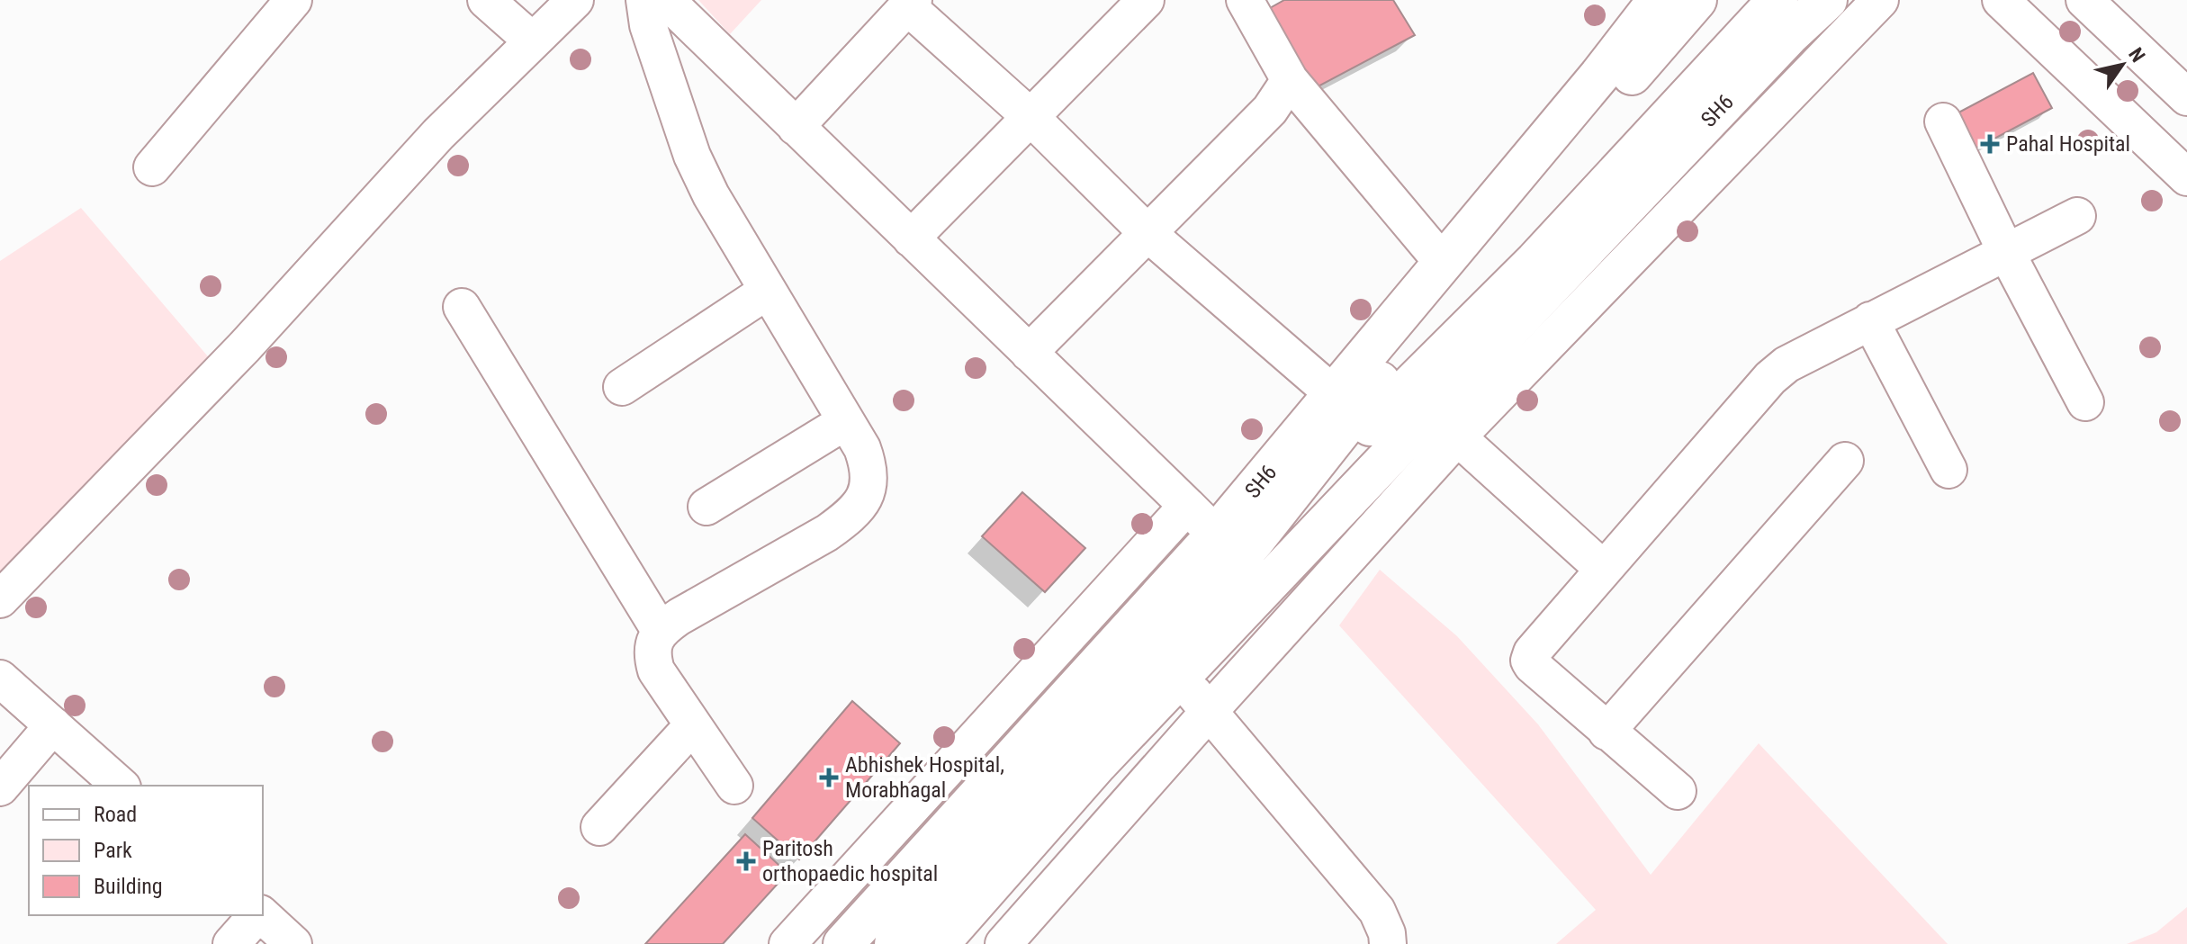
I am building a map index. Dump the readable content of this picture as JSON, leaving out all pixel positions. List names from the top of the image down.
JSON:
{
  "streets": {
    "main road": ["SH6"]
  },
  "places": {
    "health": ["Pahal Hospital", "Abhishek Hospital, Morabhagal", "Paritosh orthopaedic hospital"]
  },
  "legend": ["Road", "Park", "Building"],
  "north": "top right"
}
